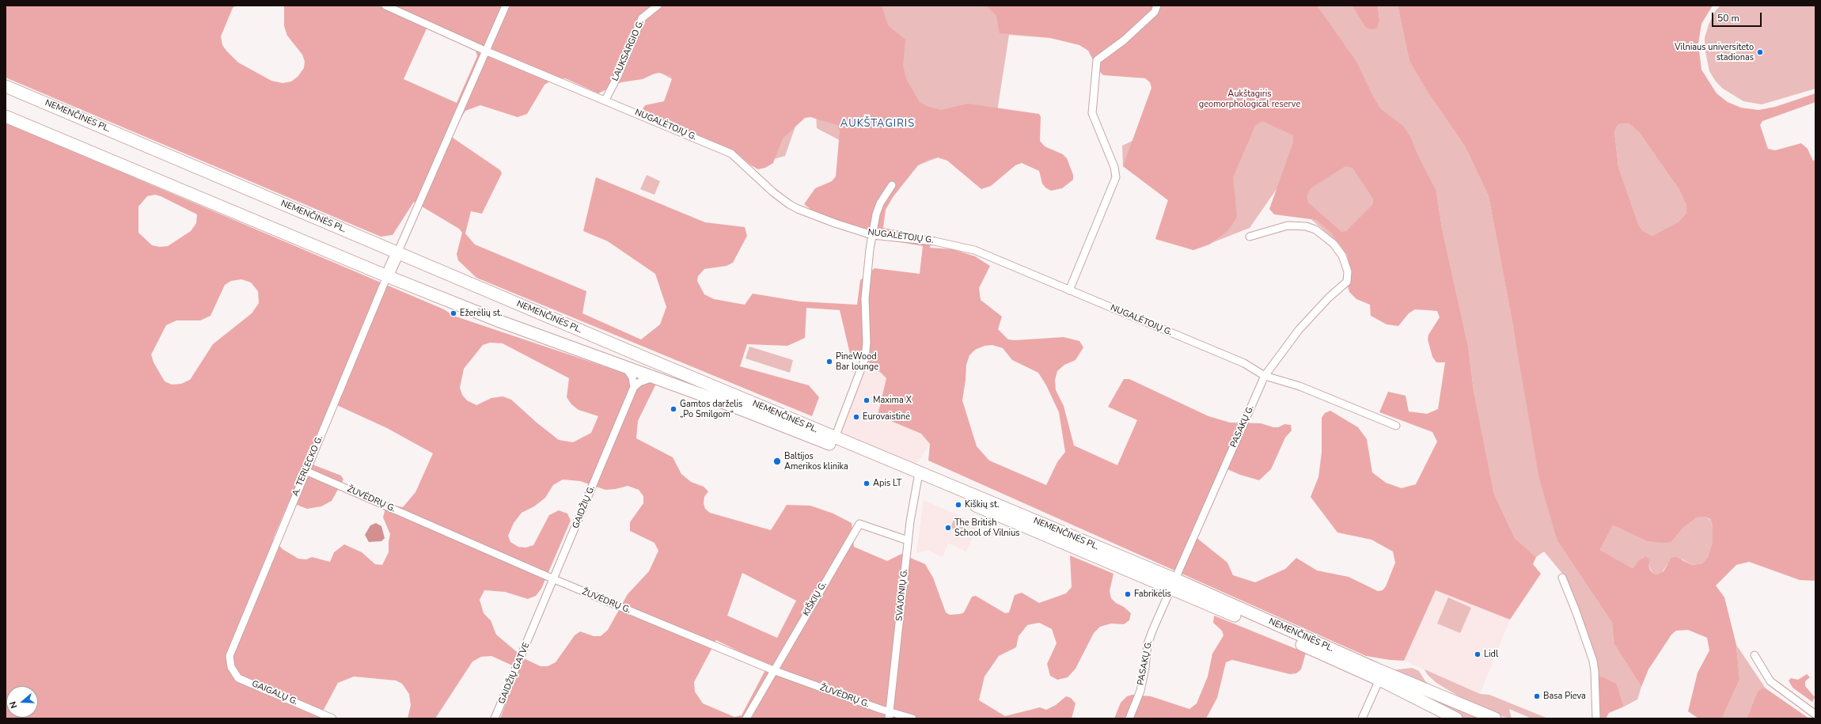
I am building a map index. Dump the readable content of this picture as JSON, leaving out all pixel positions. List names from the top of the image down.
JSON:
{
  "streets": {
    "main road": ["NEMENČINĖS PL."],
    "street": [
      "LAUKSARGIO G.",
      "NUGALĖTOJŲ G.",
      "PASAKŲ G.",
      "A. TERLECKO G.",
      "ŽUVĖDRŲ G.",
      "GAIDŽIŲ G.",
      "SVAJONIŲ G.",
      "KIŠKIŲ G.",
      "GAIDŽIŲ GATVE",
      "GAIGALŲ G."
    ]
  },
  "crossings": [
    ["LAUKSARGIO G.", "NUGALĖTOJŲ G."],
    ["NEMENČINĖS PL.", "PASAKŲ G."],
    ["NEMENČINĖS PL.", "A. TERLECKO G."],
    ["NEMENČINĖS PL.", "SVAJONIŲ G."],
    ["NUGALĖTOJŲ G.", "PASAKŲ G."],
    ["A. TERLECKO G.", "ŽUVĖDRŲ G."],
    ["A. TERLECKO G.", "GAIGALŲ G."],
    ["ŽUVĖDRŲ G.", "GAIDŽIŲ G."],
    ["ŽUVĖDRŲ G.", "SVAJONIŲ G."],
    ["ŽUVĖDRŲ G.", "KIŠKIŲ G."],
    ["GAIDŽIŲ G.", "GAIDŽIŲ GATVE"],
    ["SVAJONIŲ G.", "KIŠKIŲ G."]
  ],
  "districts": ["AUKŠTAGIRIS"],
  "parks": ["Aukštagiris geomorphological reserve"],
  "places": [
    "Vilniaus universiteto stadionas",
    "Ežerėlių st.",
    "PineWood Bar lounge",
    "Maxima X",
    "Gamtos darželis „Po Smilgom“",
    "Eurovaistinė",
    "Baltijos Amerikos klinika",
    "Apis LT",
    "Kiškių st.",
    "The British School of Vilnius",
    "Fabrikėlis",
    "Lidl",
    "Basa Pieva"
  ],
  "scale_bar": "50 m",
  "north": "left"
}
